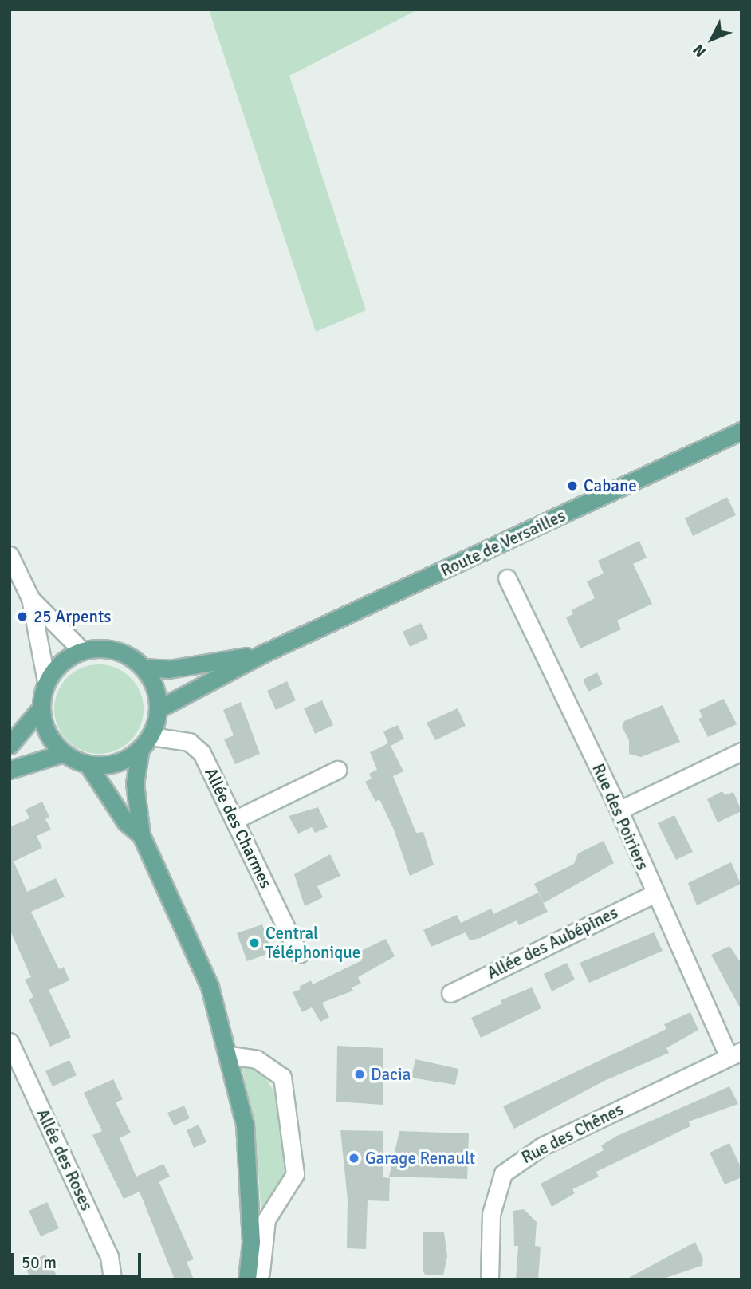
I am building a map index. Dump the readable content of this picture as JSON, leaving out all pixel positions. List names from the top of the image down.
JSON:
{
  "streets": {
    "main road": ["Route de Versailles"],
    "street": [
      "Rue des Poiriers",
      "Allée des Charmes",
      "Allée des Aubépines",
      "Rue des Chênes",
      "Allée des Roses"
    ]
  },
  "crossings": [
    ["Route de Versailles", "Allée des Charmes"],
    ["Rue des Poiriers", "Allée des Aubépines"],
    ["Rue des Poiriers", "Rue des Chênes"]
  ],
  "places": [
    "Cabane",
    "25 Arpents",
    "Central Téléphonique",
    "Dacia",
    "Garage Renault"
  ],
  "scale_bar": "50 m",
  "north": "bottom left"
}
